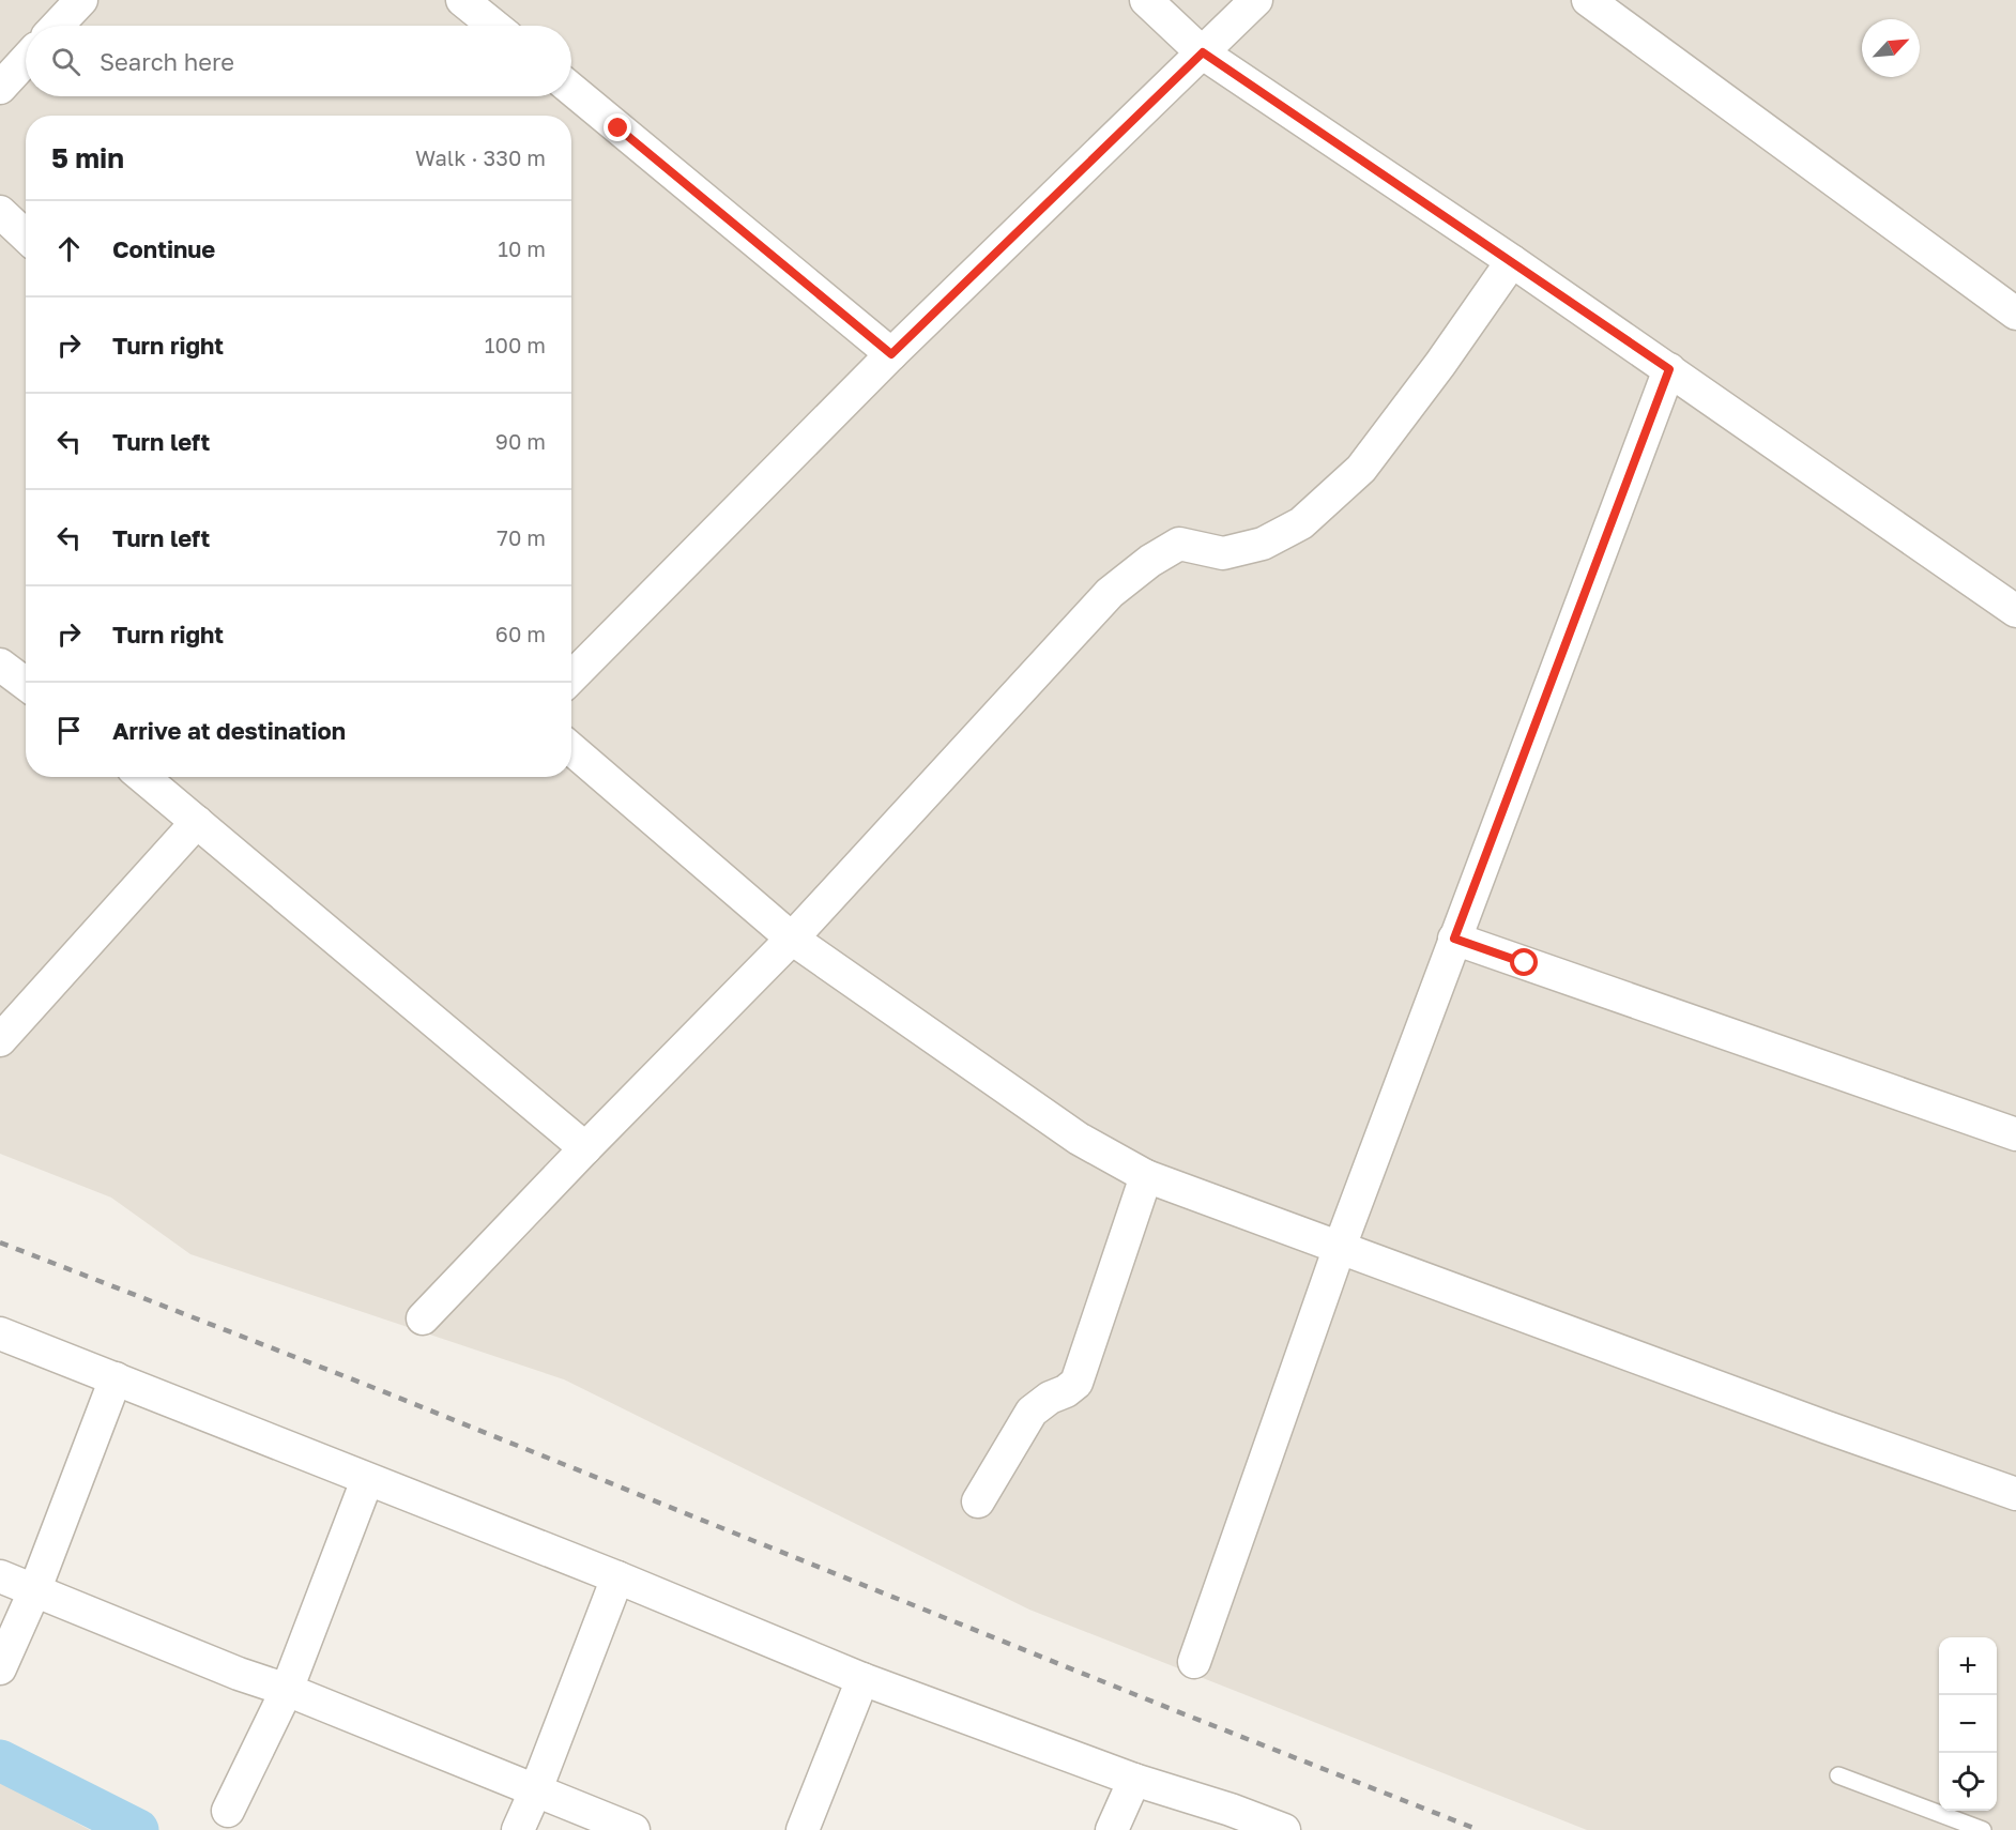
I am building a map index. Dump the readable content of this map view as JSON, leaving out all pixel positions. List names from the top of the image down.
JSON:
{
  "north": "top right",
  "page": {
    "search": "Search here",
    "heading": ["5 min", "Walk · 330 m"],
    "list": [
      ["Continue", "10 m"],
      ["Turn right", "100 m"],
      ["Turn left", "90 m"],
      ["Turn left", "70 m"],
      ["Turn right", "60 m"],
      "Arrive at destination"
    ],
    "map_buttons": ["+", "−"]
  }
}
